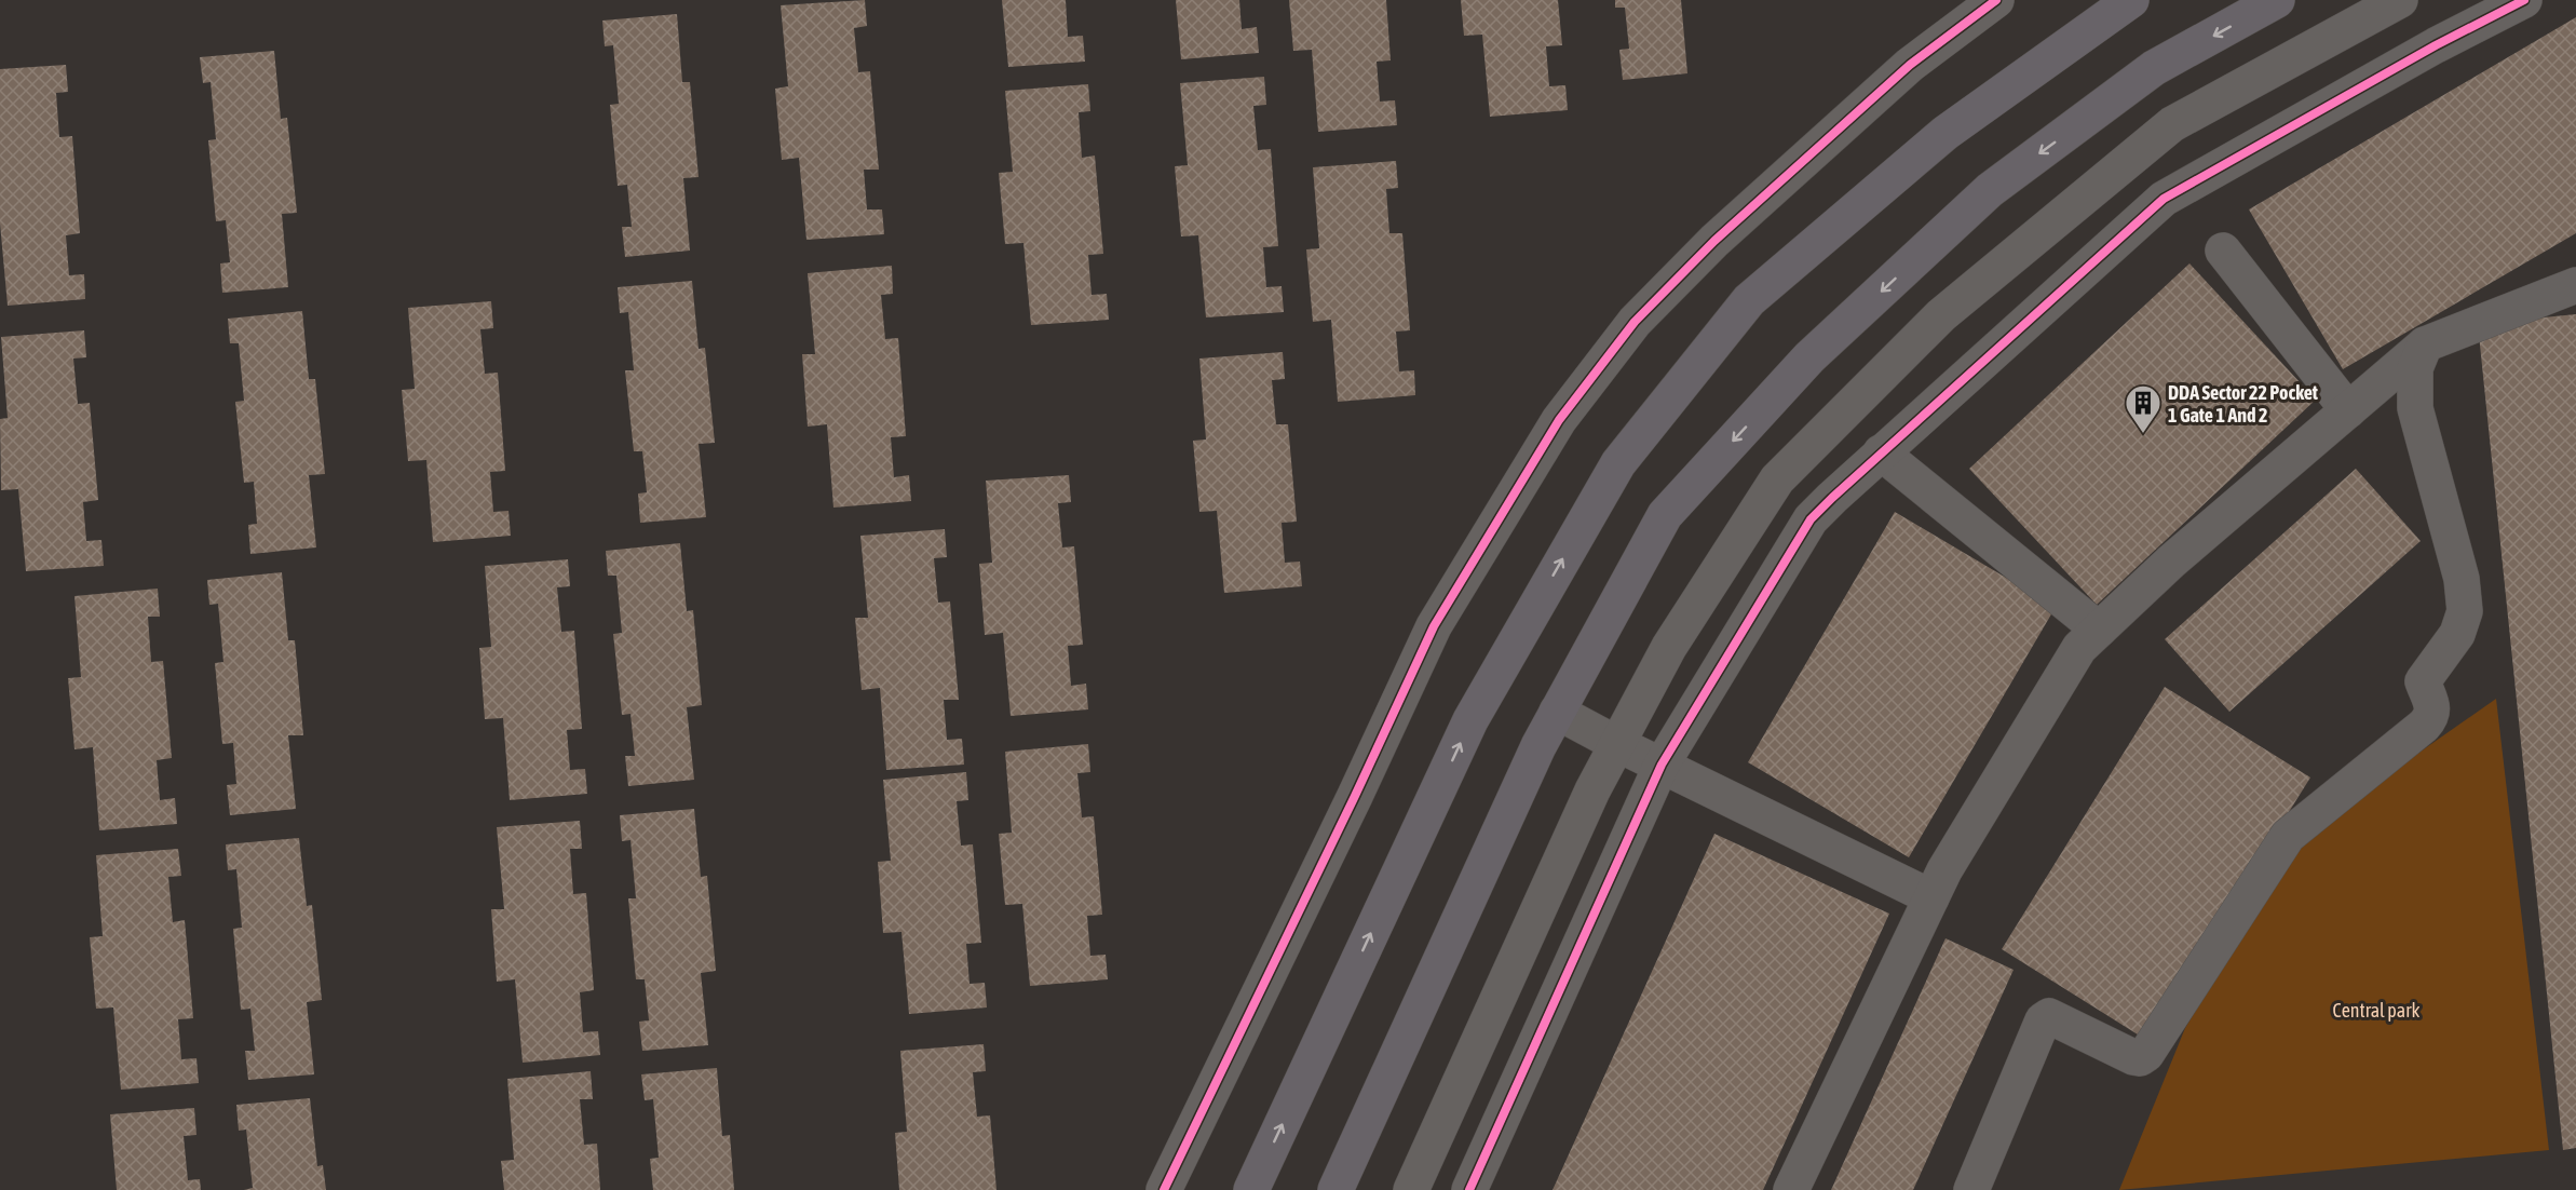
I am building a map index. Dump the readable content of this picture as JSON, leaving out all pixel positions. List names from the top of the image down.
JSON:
{
  "parks": ["Central park"],
  "places": {
    "building": ["DDA Sector 22 Pocket 1 Gate 1 And 2"]
  }
}
